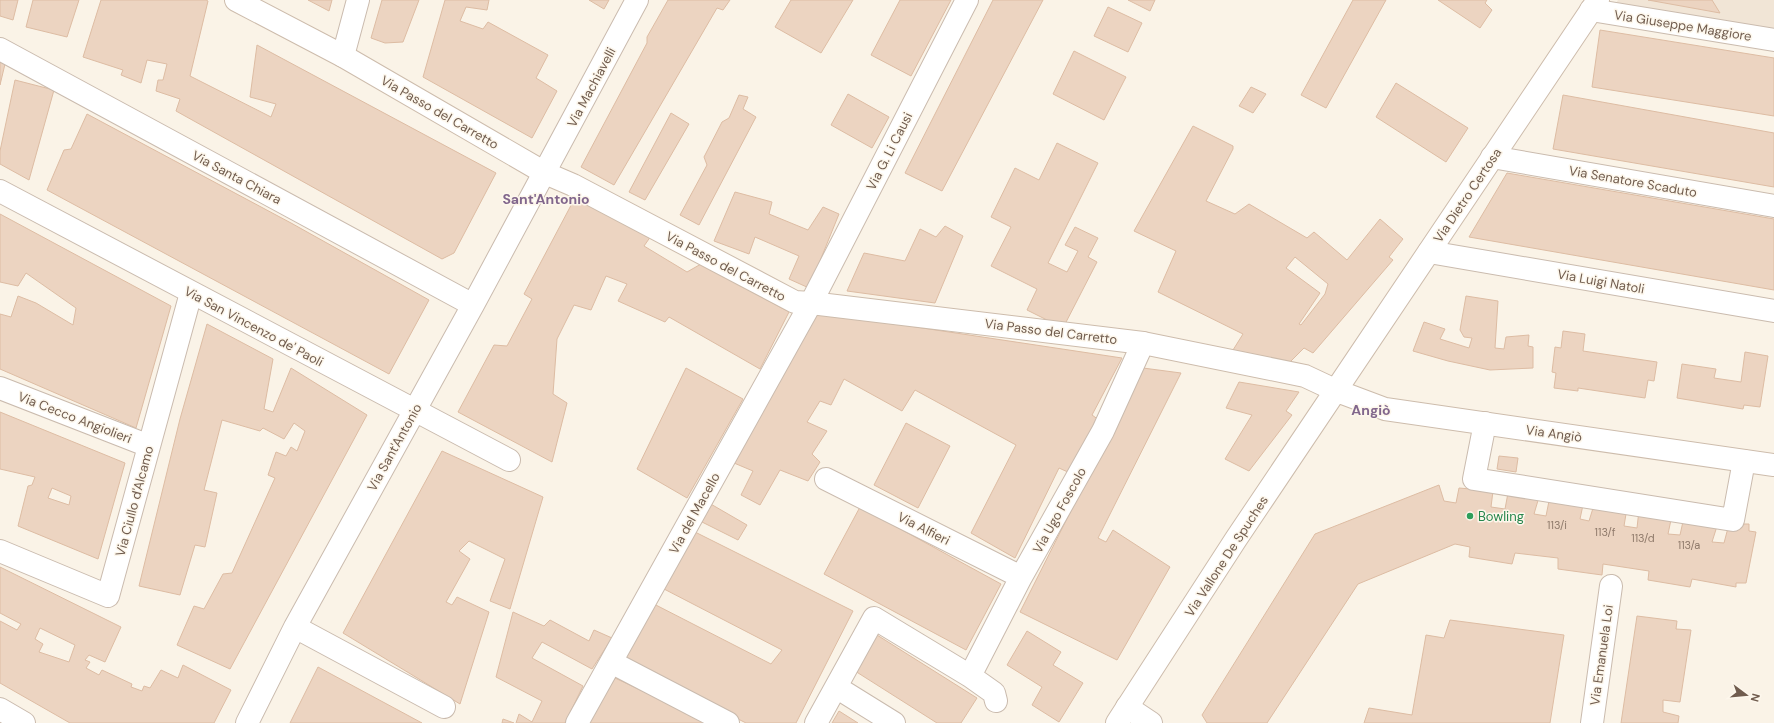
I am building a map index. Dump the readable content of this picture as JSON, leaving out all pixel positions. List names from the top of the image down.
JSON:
{
  "streets": {
    "street": [
      "Via Giuseppe Maggiore",
      "Via Machiavelli",
      "Via Passo del Carretto",
      "Via G. Li Causi",
      "Via Santa Chiara",
      "Via Senatore Scaduto",
      "Via Dietro Certosa",
      "Via Luigi Natoli",
      "Via San Vincenzo de' Paoli",
      "Via Cecco Angiolieri",
      "Via Angiò",
      "Via Sant'Antonio",
      "Via Ciullo d'Alcamo",
      "Via Ugo Foscolo",
      "Via del Macello",
      "Via Alfieri",
      "Via Vallone De Spuches",
      "Via Emanuela Loi"
    ]
  },
  "crossings": [
    ["Via Giuseppe Maggiore", "Via Dietro Certosa"],
    ["Via Machiavelli", "Via Passo del Carretto"],
    ["Via Machiavelli", "Via Sant'Antonio"],
    ["Via Passo del Carretto", "Via G. Li Causi"],
    ["Via Passo del Carretto", "Via Dietro Certosa"],
    ["Via Passo del Carretto", "Via Angiò"],
    ["Via Passo del Carretto", "Via Sant'Antonio"],
    ["Via Passo del Carretto", "Via Ugo Foscolo"],
    ["Via Passo del Carretto", "Via del Macello"],
    ["Via Passo del Carretto", "Via Vallone De Spuches"],
    ["Via G. Li Causi", "Via del Macello"],
    ["Via Santa Chiara", "Via Sant'Antonio"],
    ["Via Senatore Scaduto", "Via Dietro Certosa"],
    ["Via Dietro Certosa", "Via Luigi Natoli"],
    ["Via Dietro Certosa", "Via Angiò"],
    ["Via Dietro Certosa", "Via Vallone De Spuches"],
    ["Via San Vincenzo de' Paoli", "Via Sant'Antonio"],
    ["Via San Vincenzo de' Paoli", "Via Ciullo d'Alcamo"],
    ["Via Cecco Angiolieri", "Via Ciullo d'Alcamo"],
    ["Via Angiò", "Via Vallone De Spuches"],
    ["Via Ugo Foscolo", "Via Alfieri"]
  ],
  "districts": ["Sant'Antonio", "Angiò"],
  "places": ["Bowling"],
  "house_numbers": [
    "113/i",
    "113/f",
    "113/d",
    "113/a"
  ],
  "north": "right"
}
